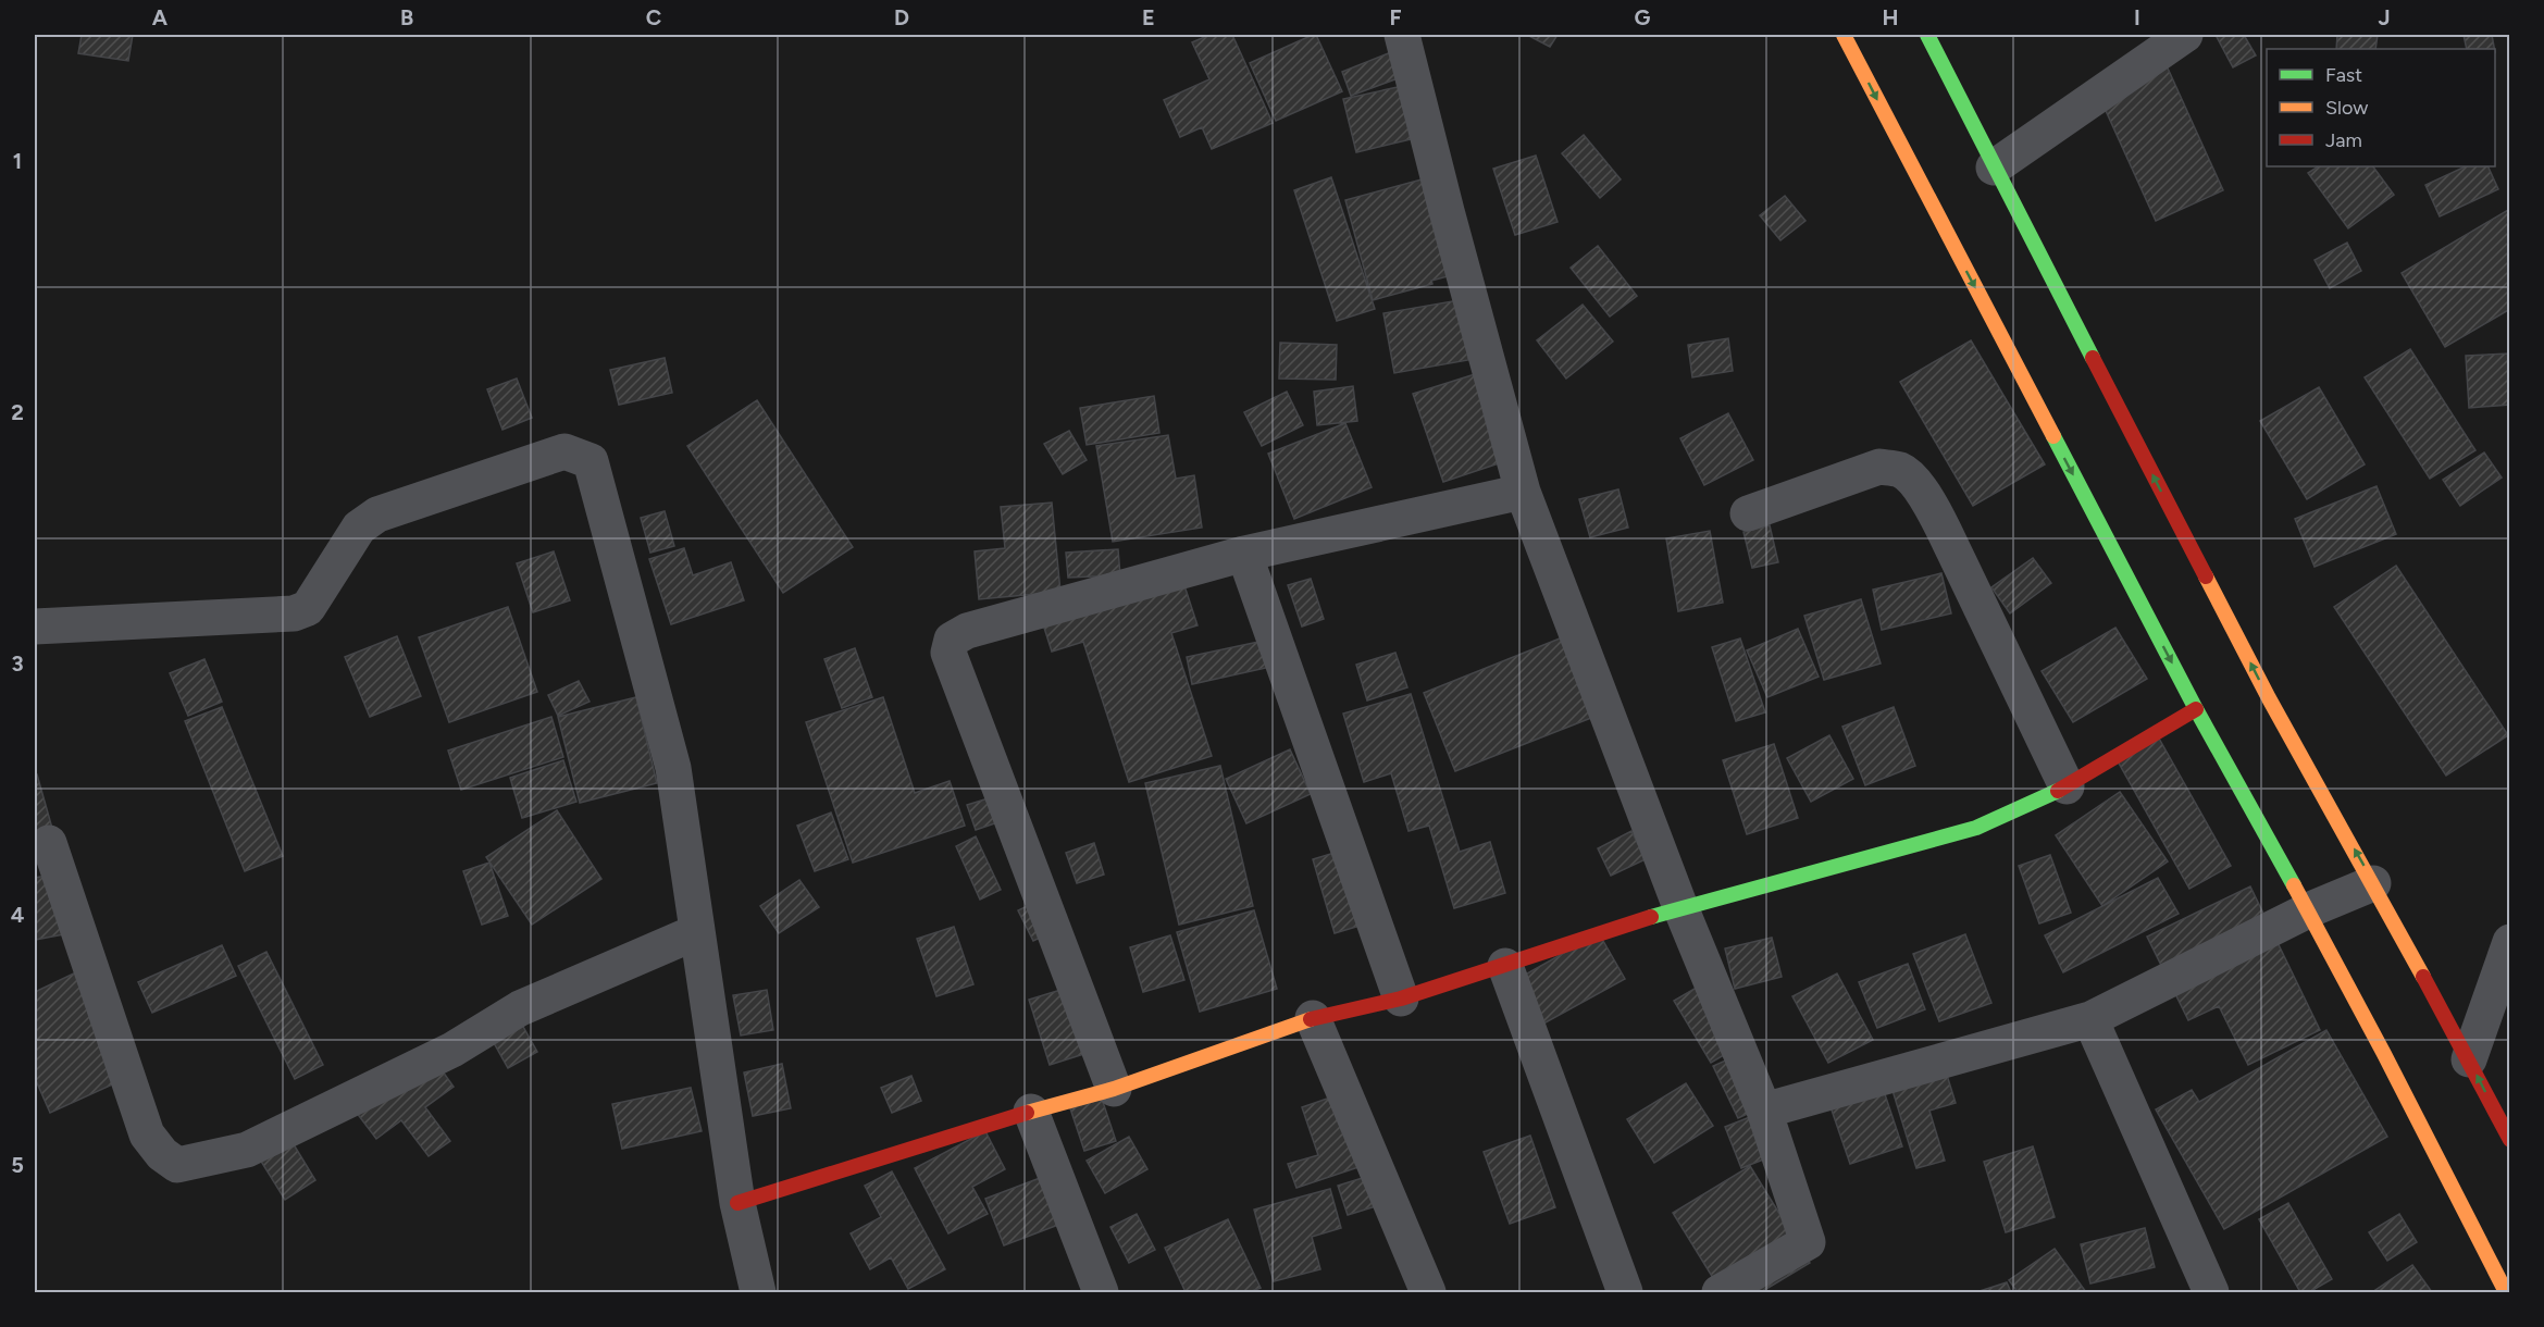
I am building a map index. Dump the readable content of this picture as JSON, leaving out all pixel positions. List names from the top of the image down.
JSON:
{
  "legend": ["Fast", "Slow", "Jam"],
  "grid": {
    "columns": [
      "A",
      "B",
      "C",
      "D",
      "E",
      "F",
      "G",
      "H",
      "I",
      "J"
    ],
    "rows": [
      "1",
      "2",
      "3",
      "4",
      "5"
    ]
  }
}
